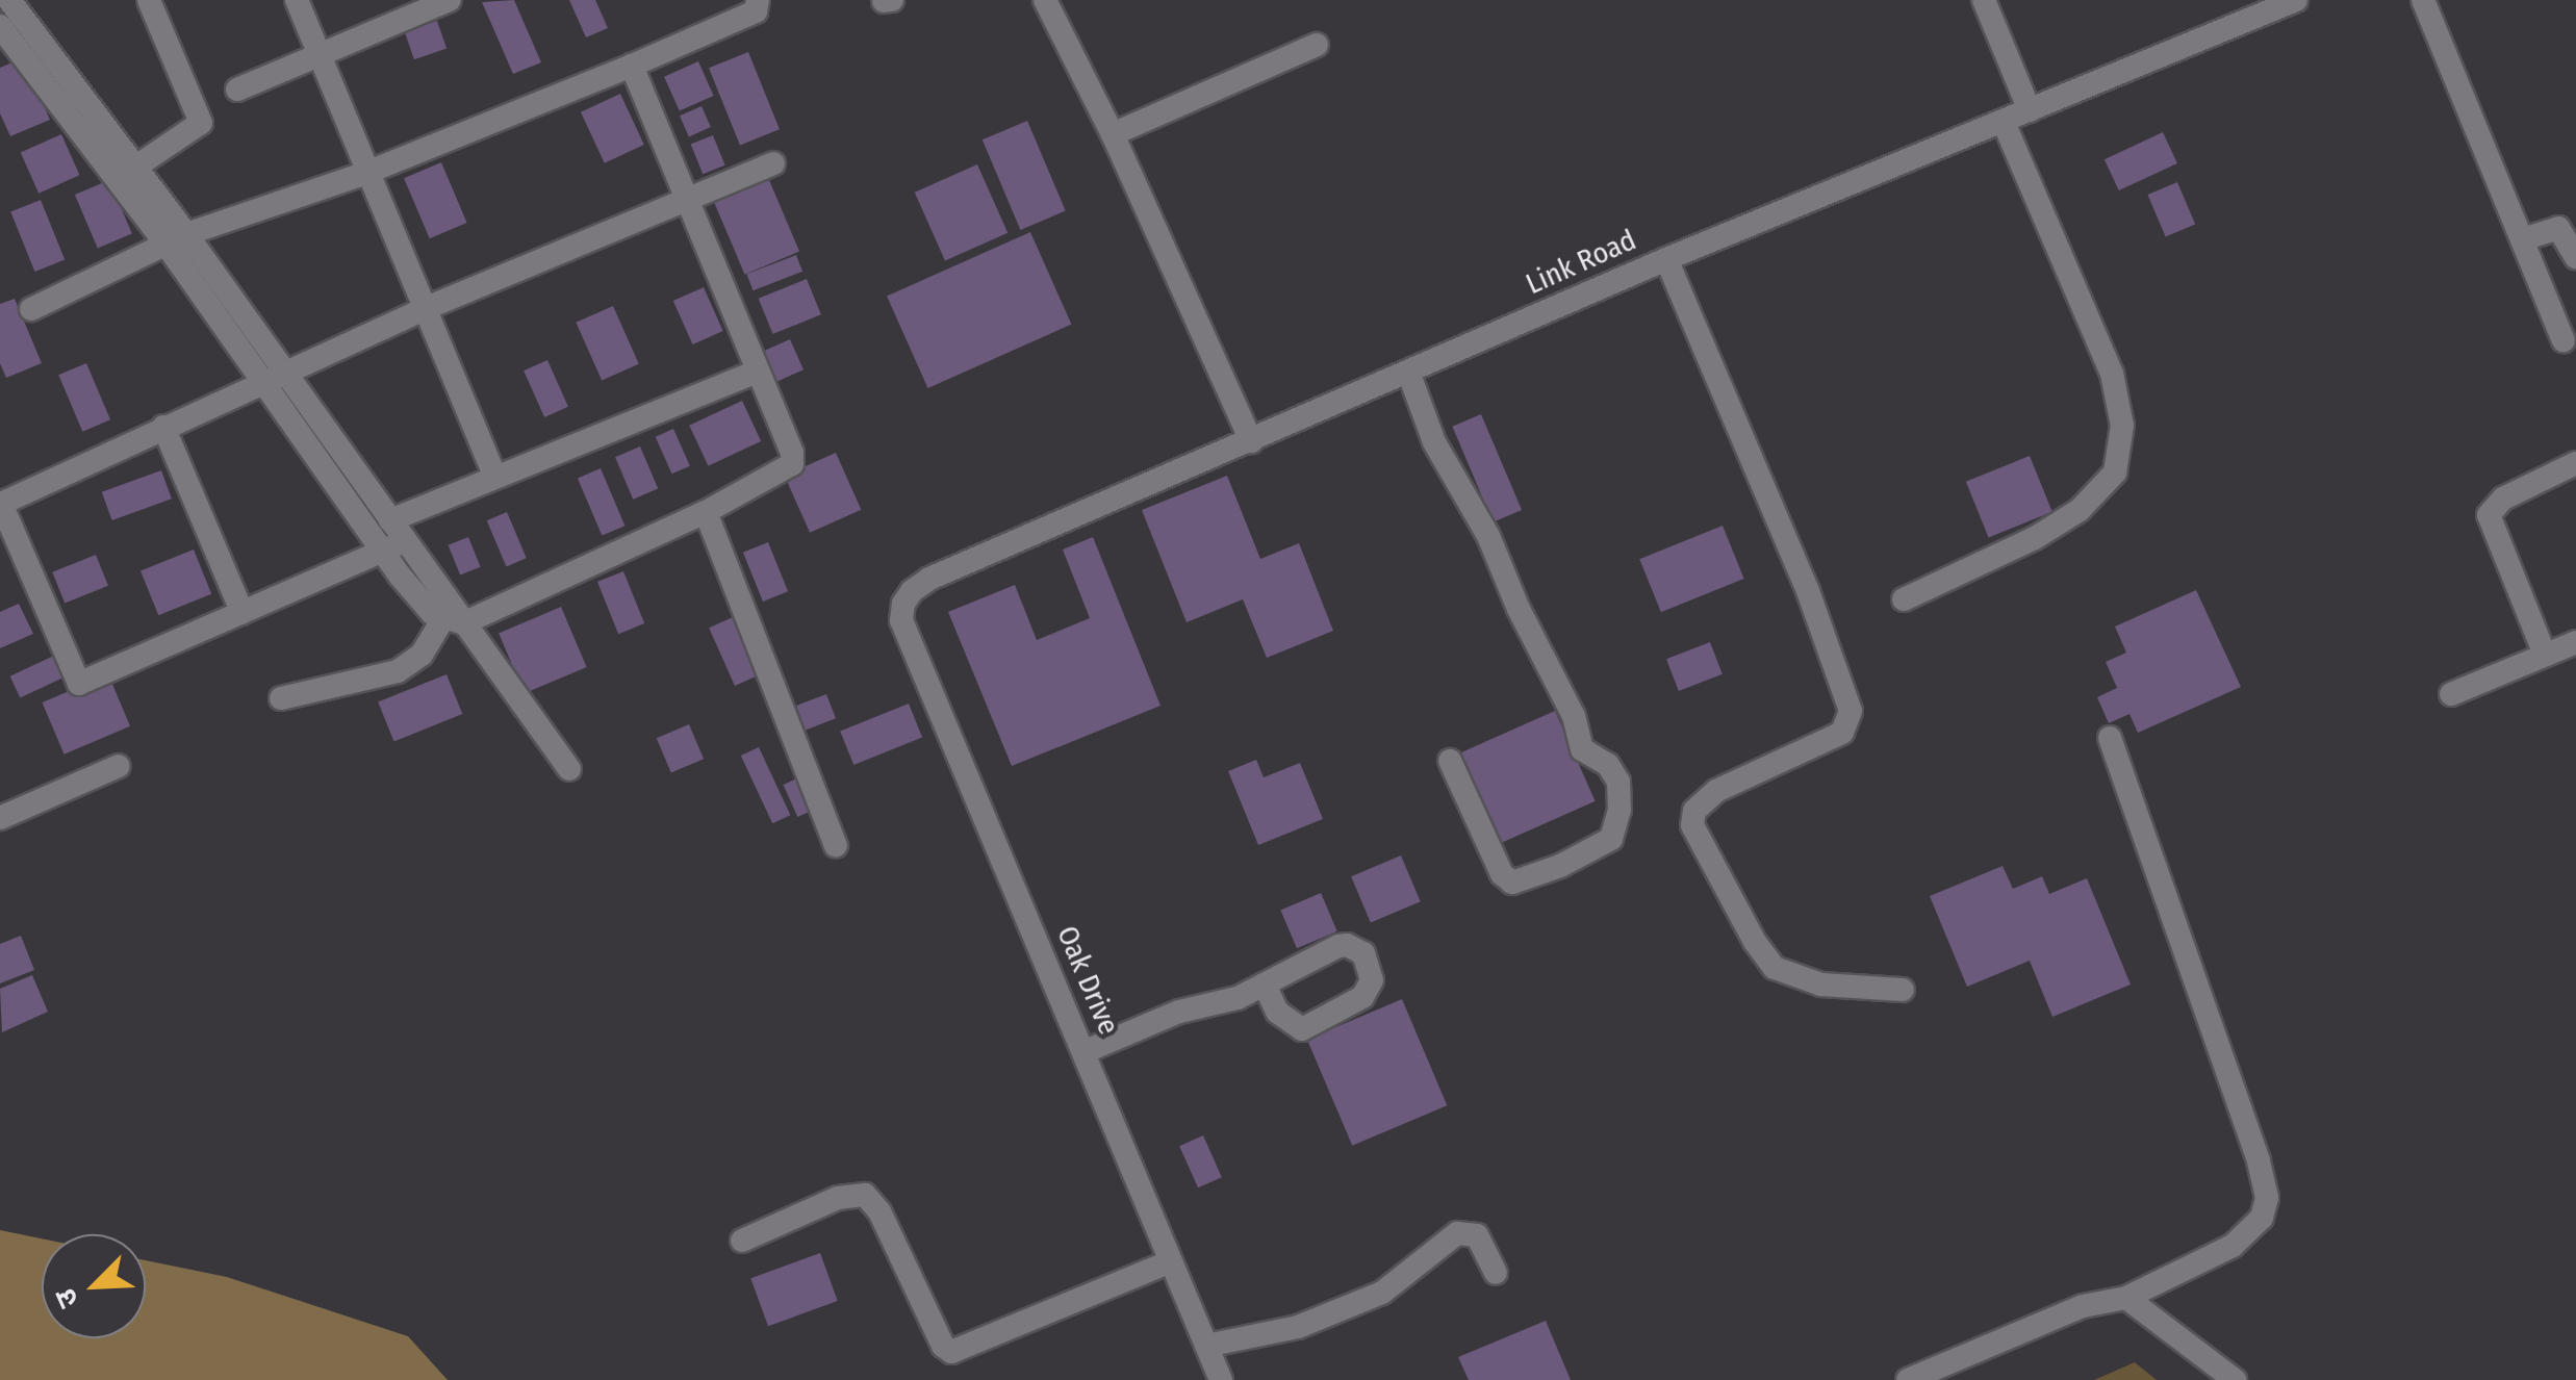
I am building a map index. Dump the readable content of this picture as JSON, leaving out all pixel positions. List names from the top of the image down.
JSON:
{
  "streets": {
    "street": ["Link Road", "Oak Drive"]
  },
  "crossings": [
    ["Link Road", "Oak Drive"]
  ],
  "north": "bottom left"
}
